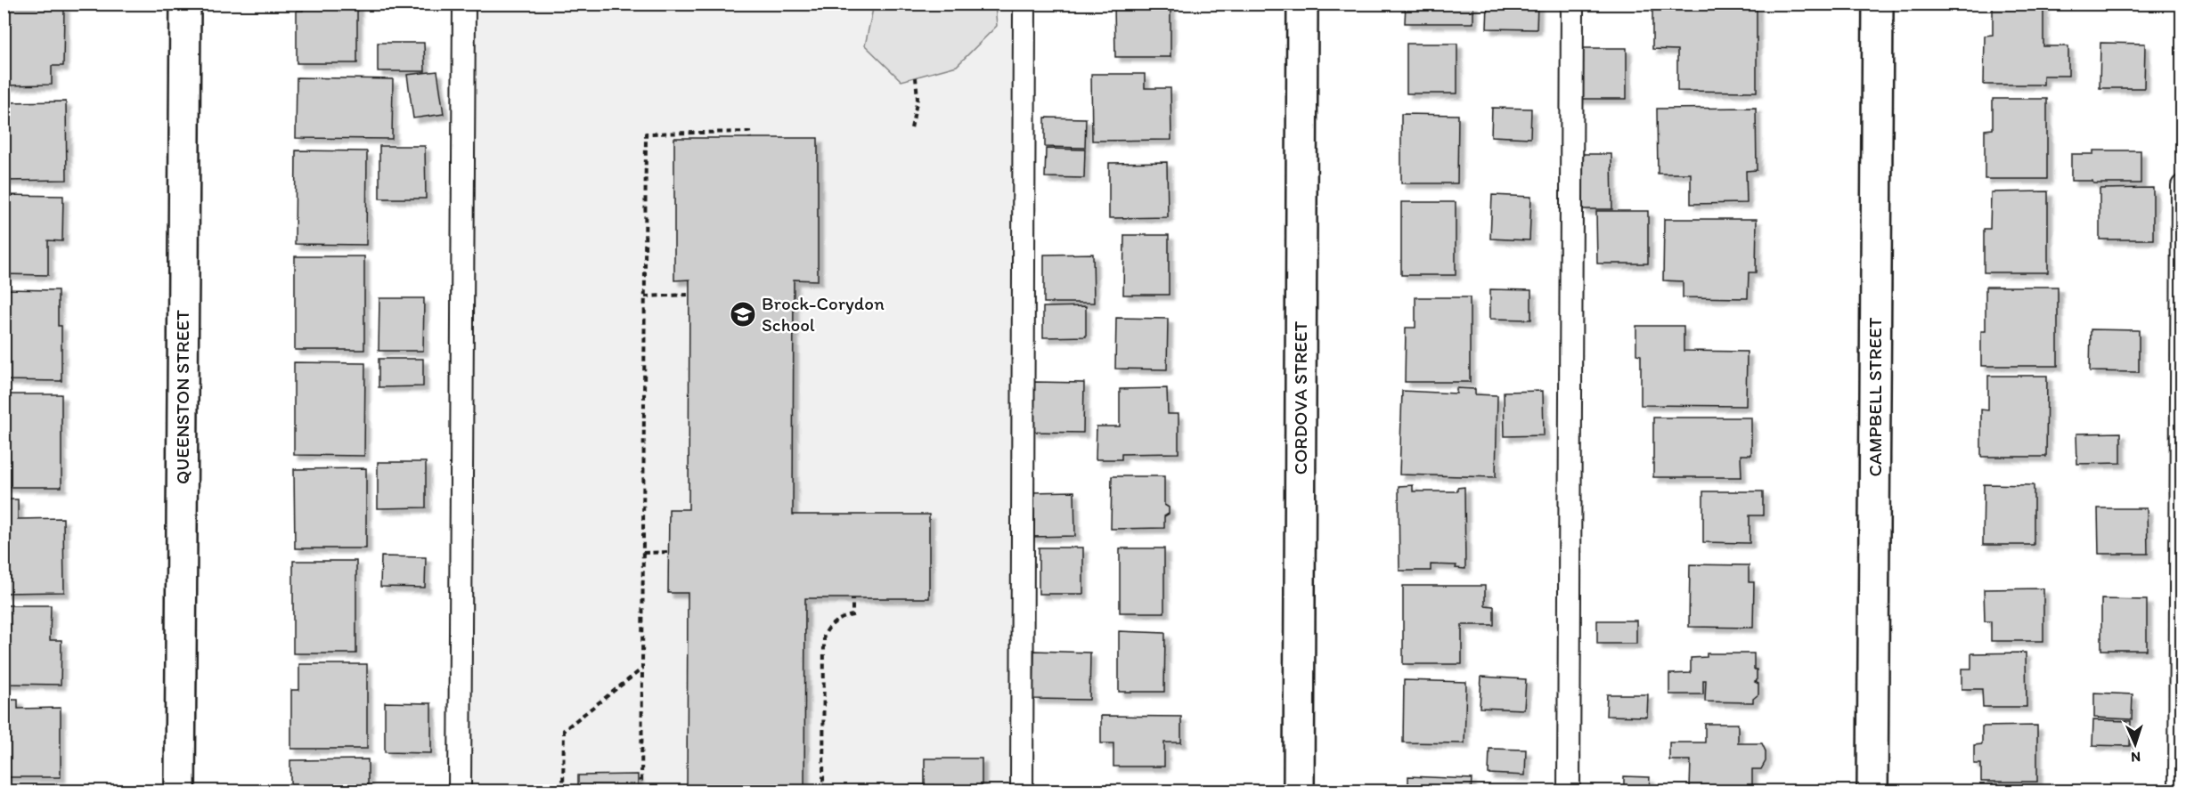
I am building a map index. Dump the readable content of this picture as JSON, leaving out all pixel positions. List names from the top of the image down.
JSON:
{
  "streets": {
    "street": ["QUEENSTON STREET", "CAMPBELL STREET", "CORDOVA STREET"]
  },
  "places": {
    "school or university": ["Brock-Corydon School"]
  },
  "north": "bottom"
}
